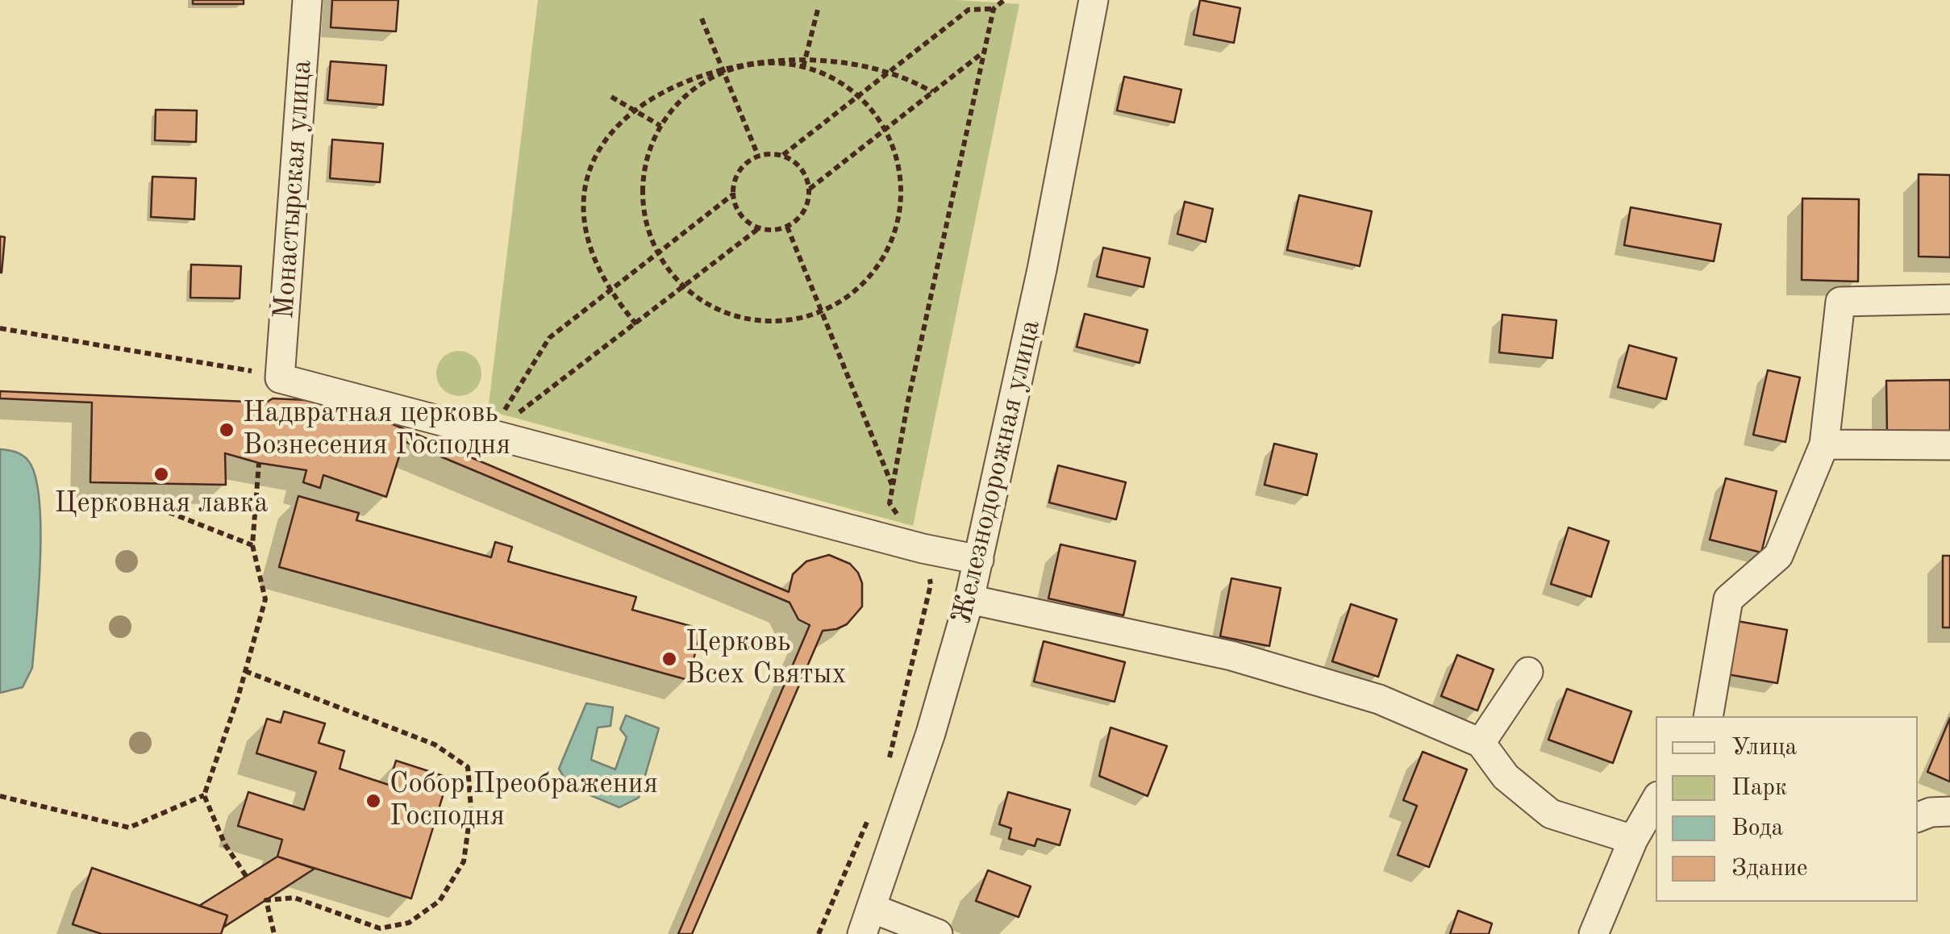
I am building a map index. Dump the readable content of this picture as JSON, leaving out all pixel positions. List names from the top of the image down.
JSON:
{
  "streets": {
    "street": ["Монастырская улица", "Железнодорожная улица"]
  },
  "places": [
    "Надвратная церковь Вознесения Господня",
    "Церковная лавка",
    "Церковь Всех Святых",
    "Собор Преображения Господня"
  ],
  "legend": [
    "Улица",
    "Парк",
    "Вода",
    "Здание"
  ]
}
